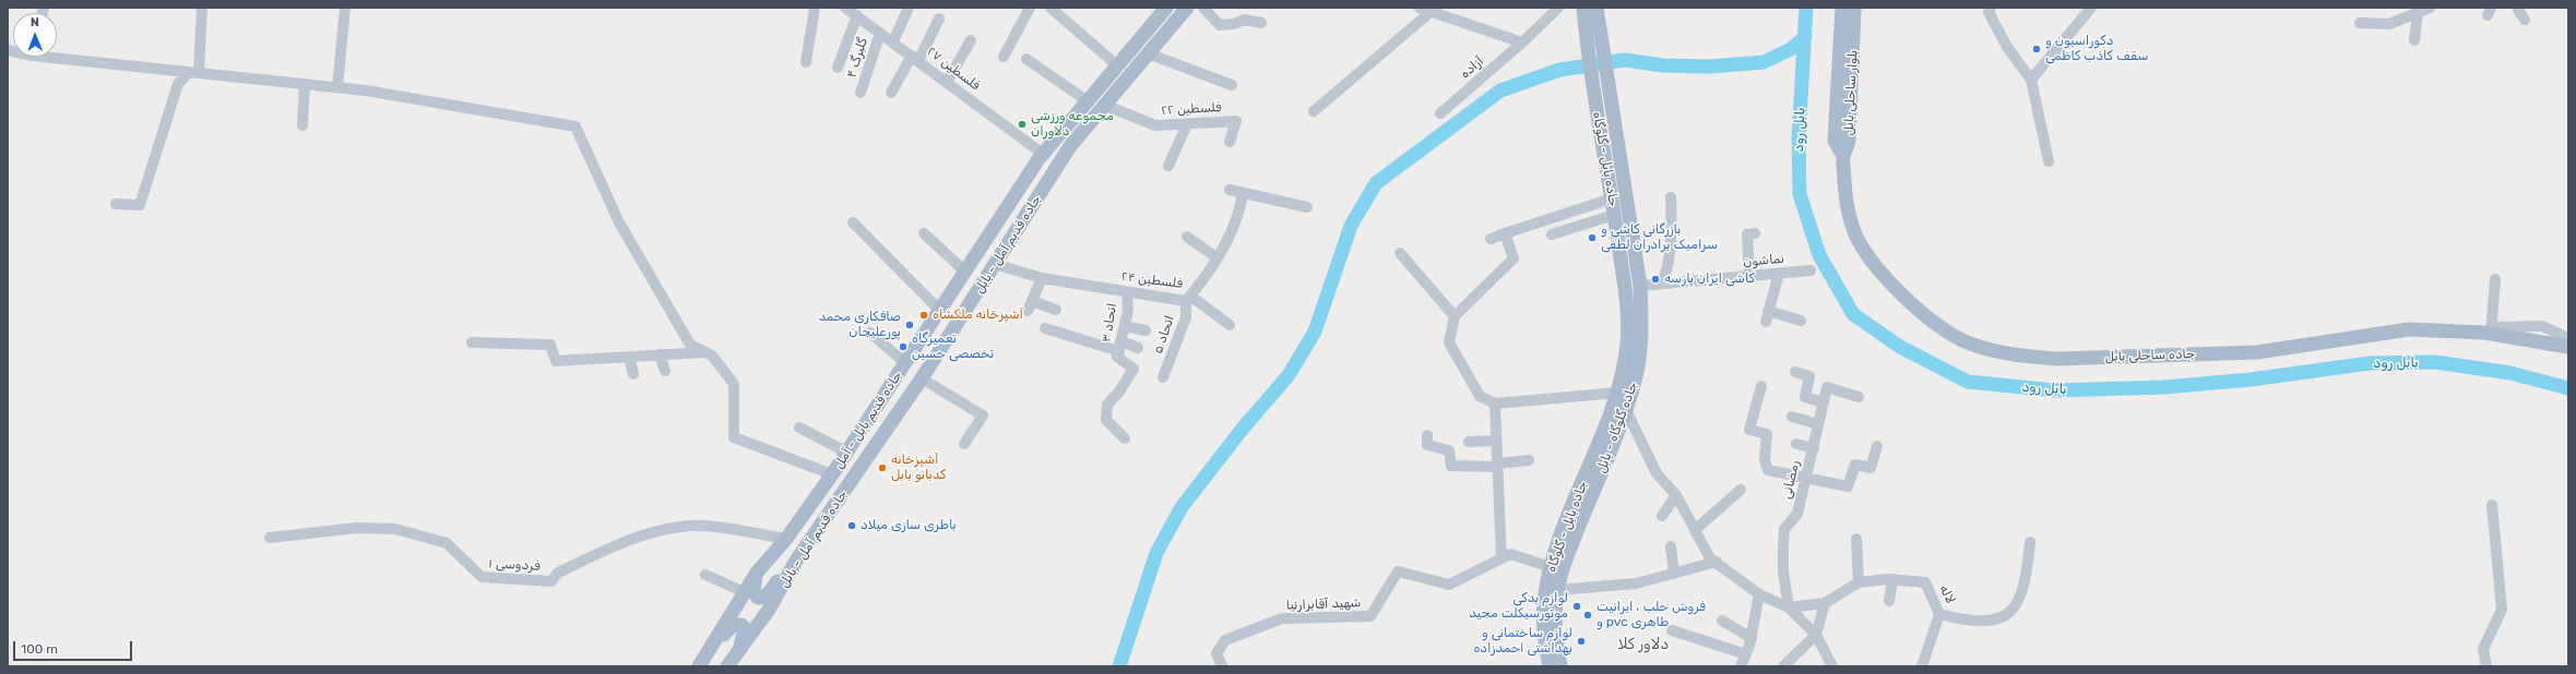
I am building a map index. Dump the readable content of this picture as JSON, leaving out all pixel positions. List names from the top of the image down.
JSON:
{
  "streets": {
    "main road": [
      "بلوار ساحلی بابل",
      "جاده بابل - گلوگاه",
      "جاده قدیم آمل - بابل",
      "جاده ساحلی بابل",
      "جاده قدیم بابل - آمل",
      "جاده گلوگاه - بابل"
    ],
    "street": [
      "گلبرگ ۴",
      "آزاده",
      "فلسطین ۲۷",
      "فلسطین ۲۲",
      "نماشون",
      "فلسطین ۲۴",
      "اتحاد ۳",
      "اتحاد ۵",
      "رمضانی",
      "فردوسی ۱",
      "لاله",
      "شهید آقابرارنیا"
    ]
  },
  "crossings": [
    ["گلبرگ ۴", "فلسطین ۲۷"],
    ["فلسطین ۲۷", "جاده قدیم بابل - آمل"],
    ["بلوار ساحلی بابل", "جاده ساحلی بابل"],
    ["فلسطین ۲۲", "جاده قدیم آمل - بابل"],
    ["جاده بابل - گلوگاه", "جاده گلوگاه - بابل"],
    ["جاده بابل - گلوگاه", "شهید آقابرارنیا"],
    ["جاده قدیم آمل - بابل", "فلسطین ۲۴"],
    ["نماشون", "جاده گلوگاه - بابل"],
    ["فلسطین ۲۴", "اتحاد ۳"],
    ["فلسطین ۲۴", "اتحاد ۵"],
    ["جاده قدیم بابل - آمل", "فردوسی ۱"],
    ["رمضانی", "لاله"]
  ],
  "districts": ["دلاور کلا"],
  "water": ["بابل رود"],
  "places": [
    "دکوراسیون و سقف کاذب کاظمی",
    "مجموعه ورزشی دلاوران",
    "بازرگانی کاشی و سرامیک برادران لطفی",
    "کاشی ایران پارسه",
    "آشپزخانه ملکشاه",
    "صافکاری محمد پورعلیجان",
    "تعمیرگاه تخصصی حسین",
    "آشپزخانه کدبانو بابل",
    "باطری سازی میلاد",
    "لوازم یدکی موتورسیکلت مجید",
    "فروش حلب ، ایرانیت و pvc طاهری",
    "لوازم ساختمانی و بهداشتی احمدزاده"
  ],
  "scale_bar": "100 m",
  "north": "top"
}
